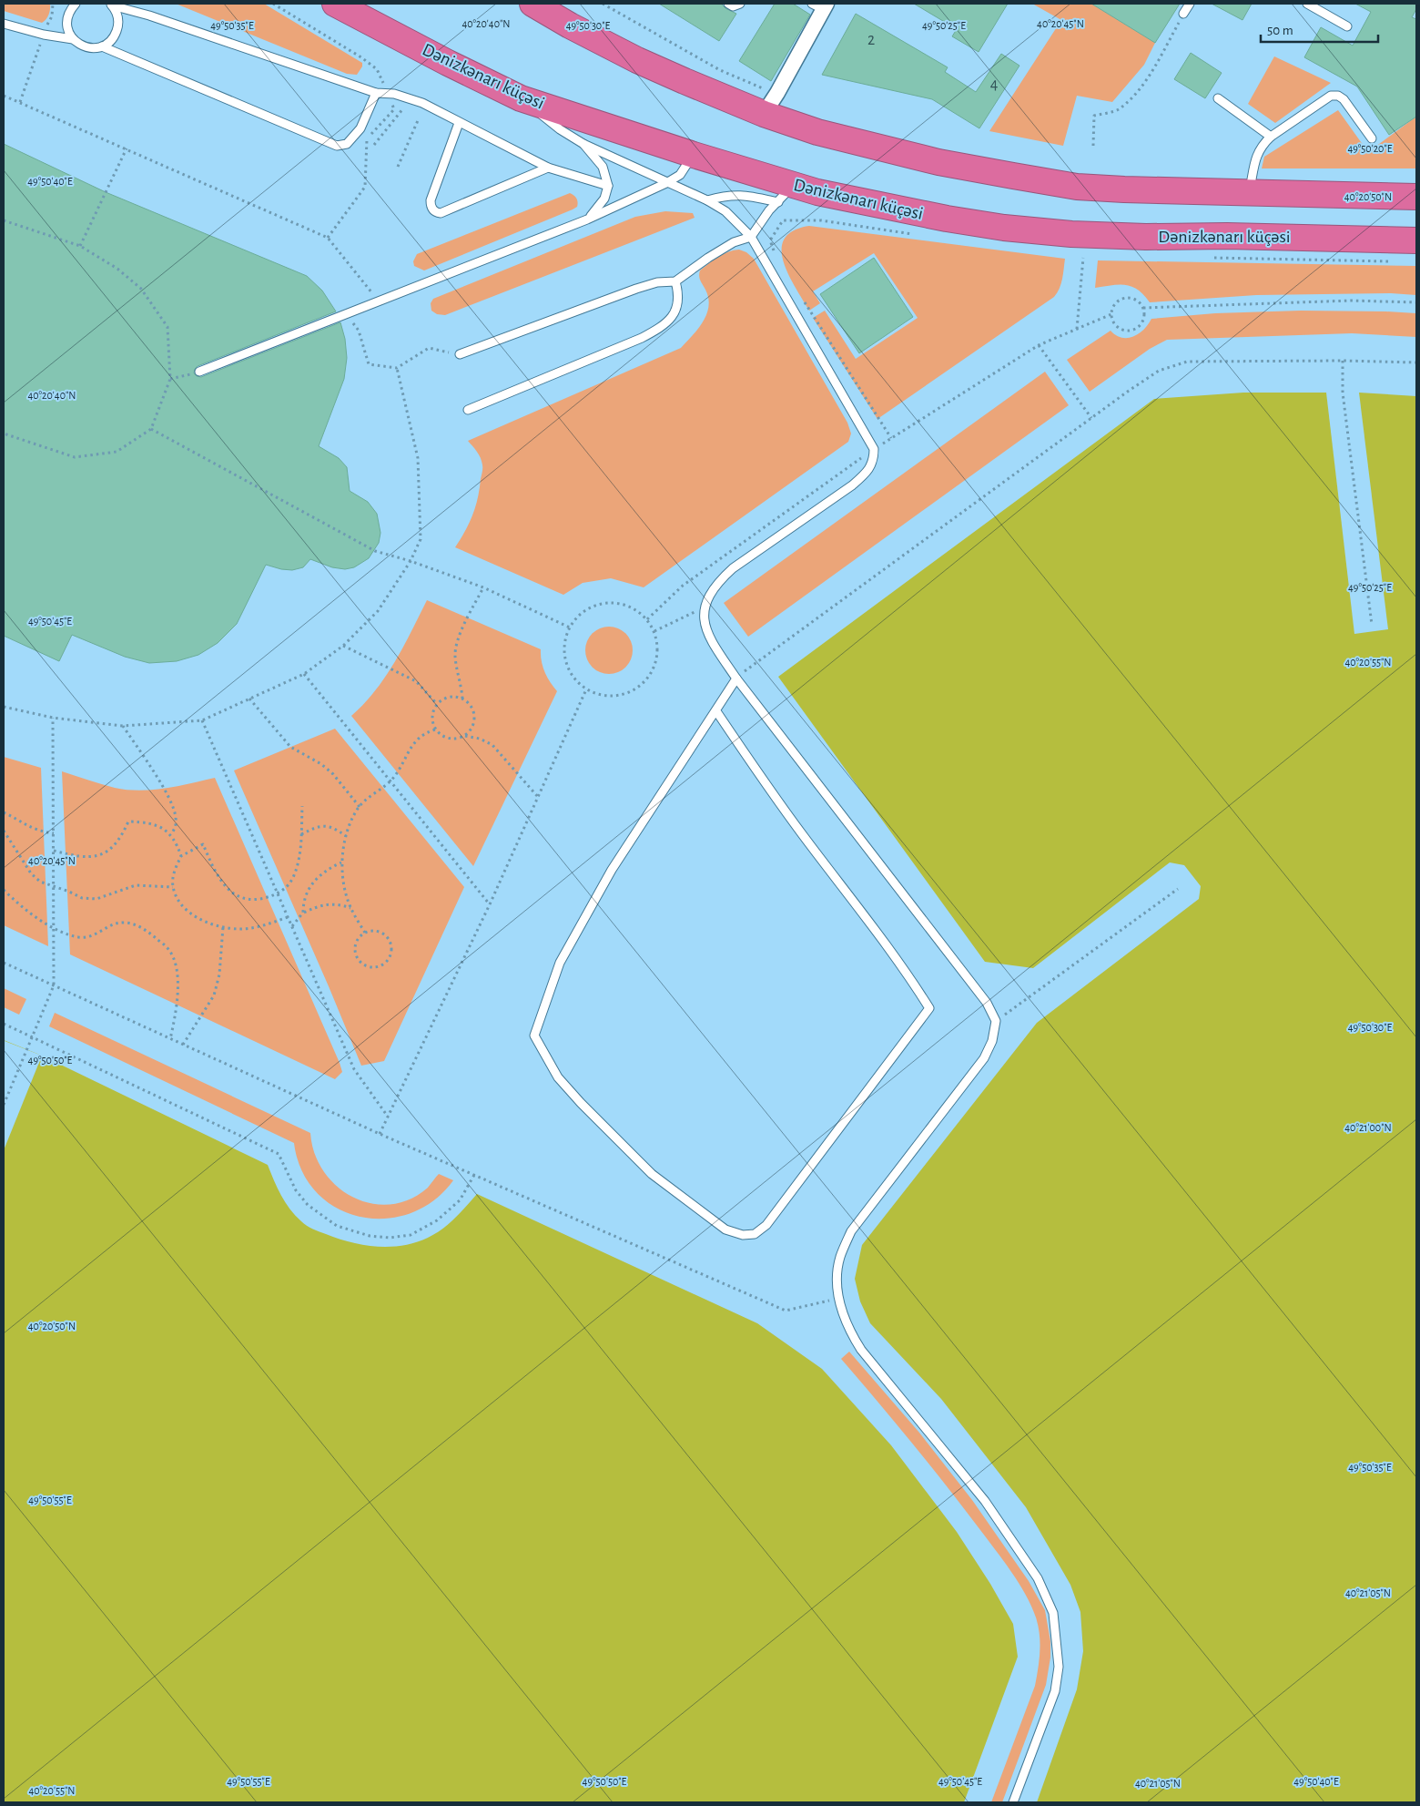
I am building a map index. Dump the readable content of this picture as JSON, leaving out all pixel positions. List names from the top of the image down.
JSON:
{
  "streets": {
    "highway": ["Dənizkənarı küçəsi"]
  },
  "house_numbers": ["2", "4"],
  "scale_bar": "50 m",
  "coordinates": [
    "40°20'45\"N",
    "40°20'40\"N",
    "49°50'30\"E",
    "49°50'35\"E",
    "49°50'25\"E",
    "49°50'20\"E",
    "49°50'40\"E",
    "40°20'50\"N",
    "49°50'45\"E",
    "40°20'55\"N",
    "49°50'50\"E",
    "40°21'00\"N",
    "49°50'55\"E",
    "40°21'05\"N"
  ]
}
